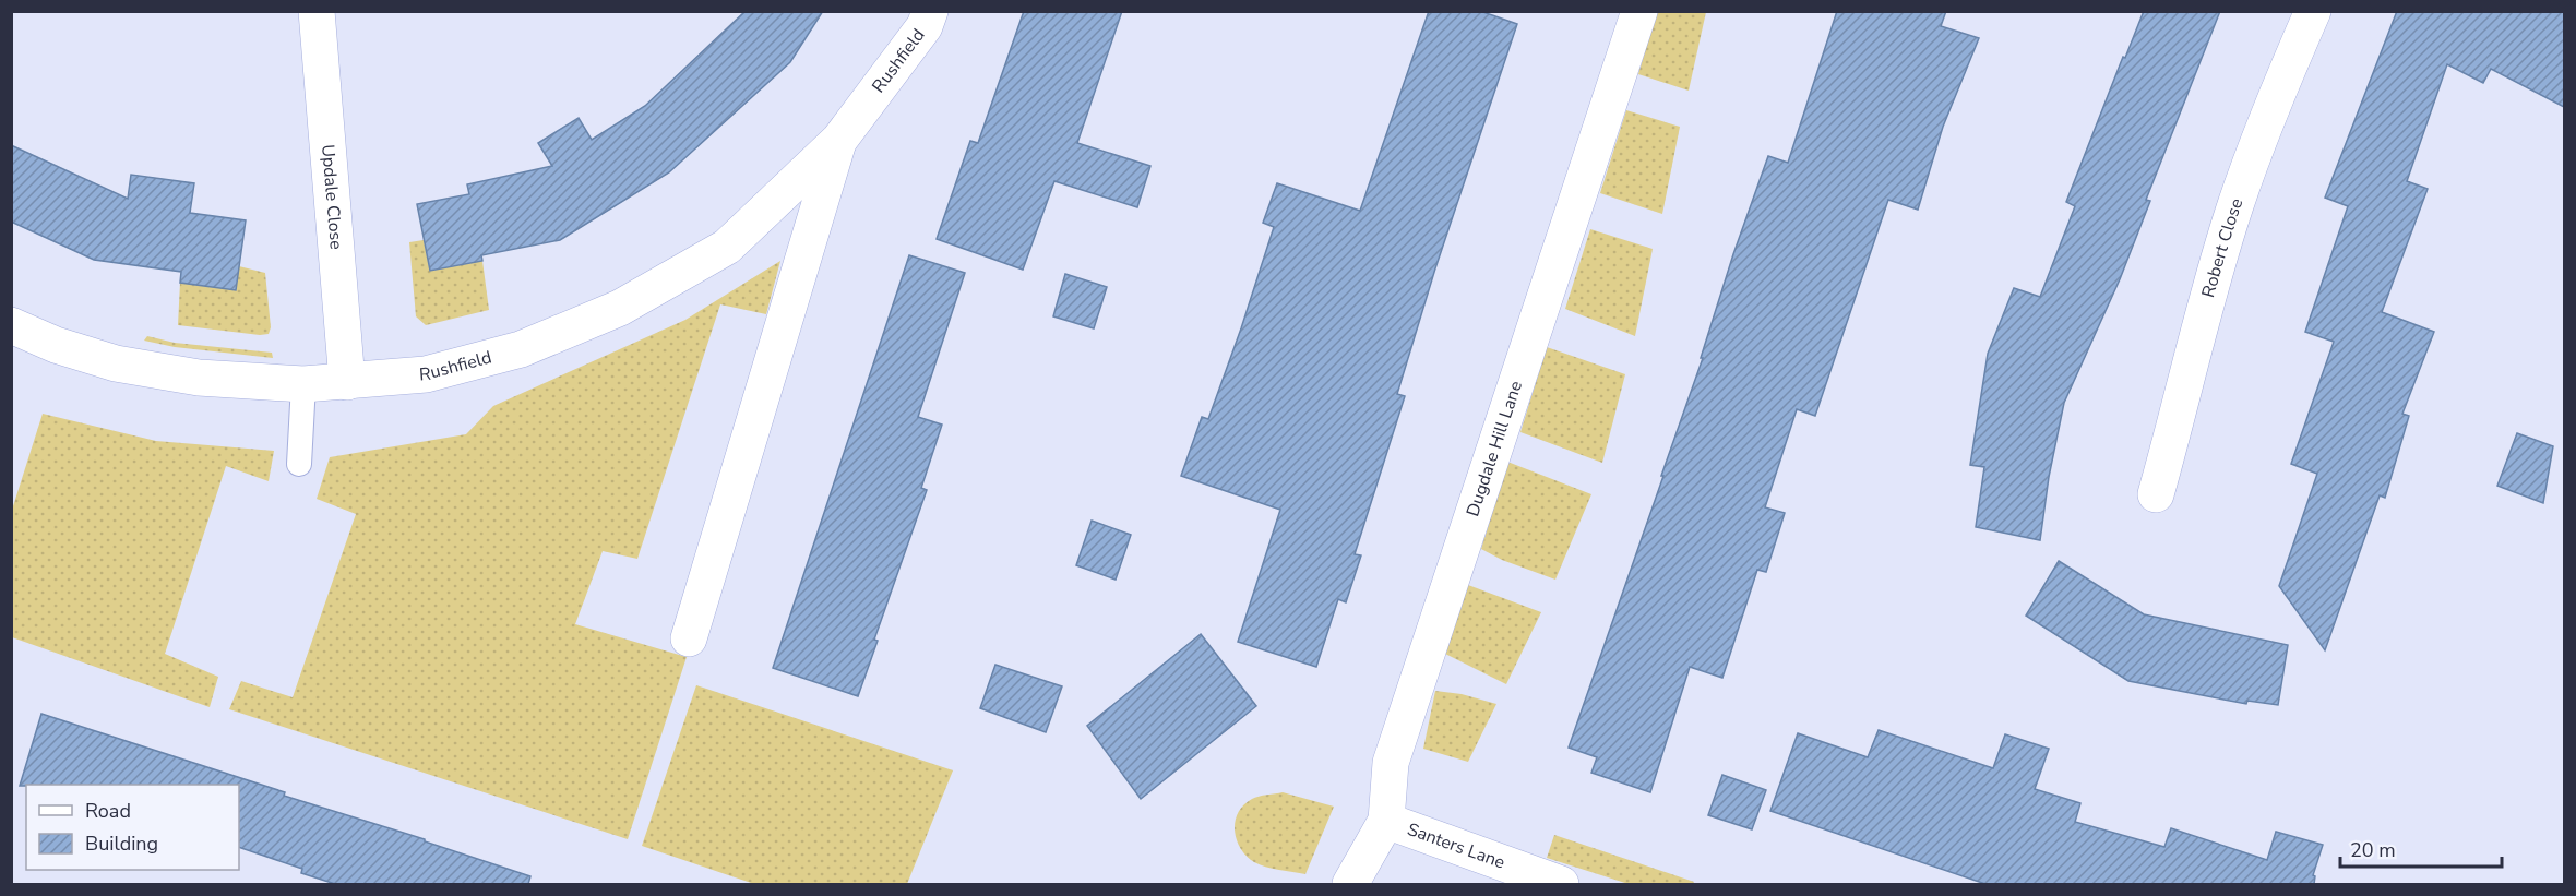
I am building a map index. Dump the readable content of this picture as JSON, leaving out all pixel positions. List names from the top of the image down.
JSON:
{
  "streets": {
    "street": [
      "Rushfield",
      "Updale Close",
      "Robert Close",
      "Dugdale Hill Lane",
      "Santers Lane"
    ]
  },
  "crossings": [
    ["Rushfield", "Updale Close"],
    ["Dugdale Hill Lane", "Santers Lane"]
  ],
  "legend": ["Road", "Building"],
  "scale_bar": "20 m"
}
